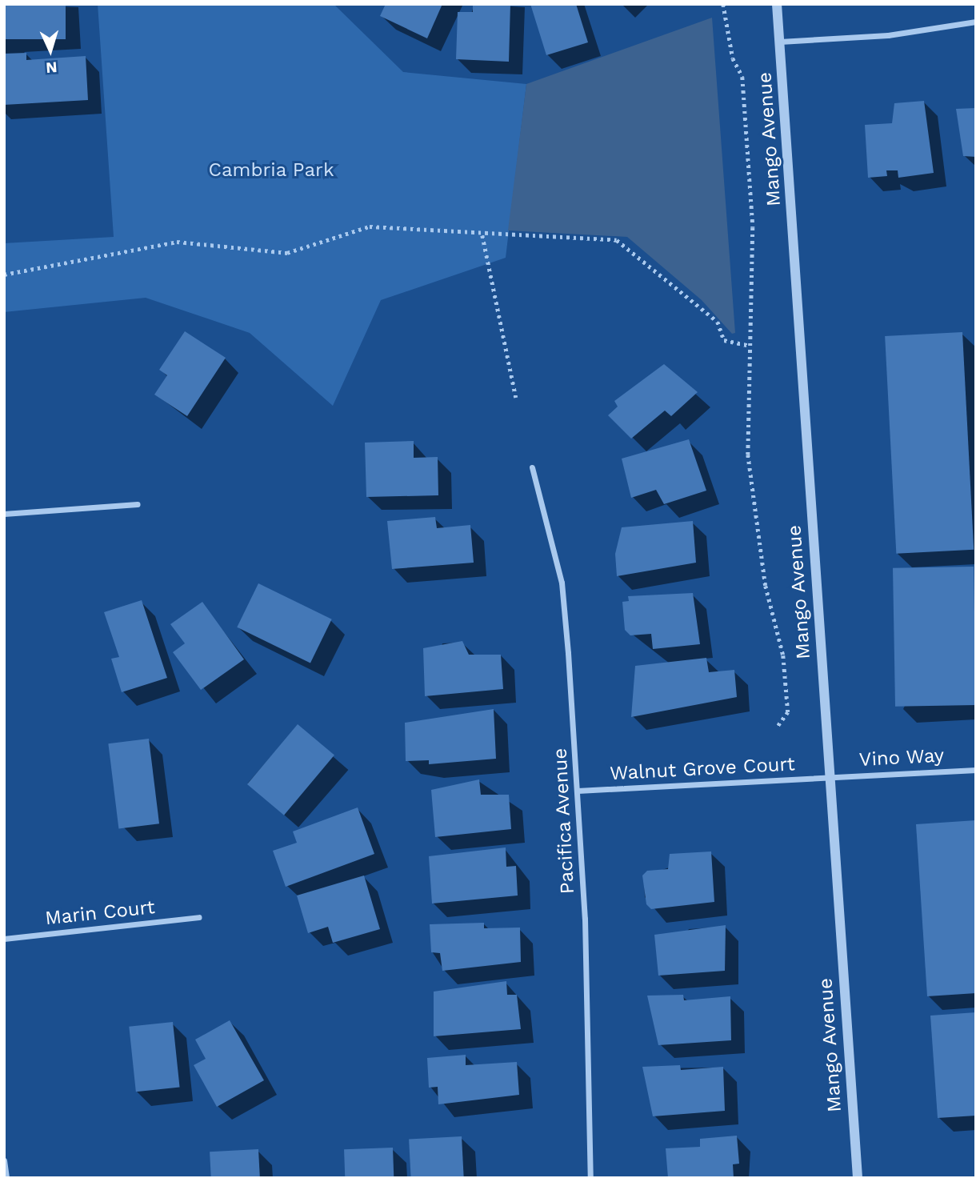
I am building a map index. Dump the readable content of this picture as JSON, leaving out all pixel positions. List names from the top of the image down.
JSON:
{
  "streets": {
    "street": [
      "Mango Avenue",
      "Vino Way",
      "Walnut Grove Court",
      "Pacifica Avenue",
      "Marin Court"
    ]
  },
  "crossings": [
    ["Mango Avenue", "Vino Way"],
    ["Mango Avenue", "Walnut Grove Court"],
    ["Vino Way", "Walnut Grove Court"],
    ["Walnut Grove Court", "Pacifica Avenue"]
  ],
  "parks": ["Cambria Park"],
  "north": "bottom"
}
